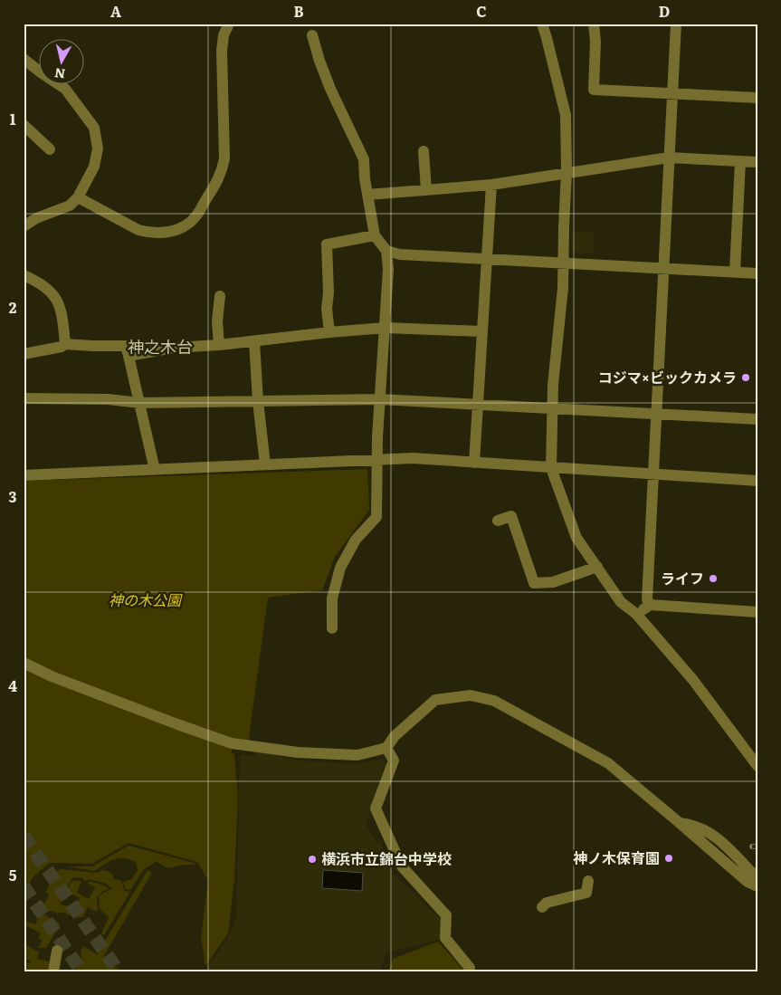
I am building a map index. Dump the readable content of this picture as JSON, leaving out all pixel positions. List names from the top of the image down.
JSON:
{
  "districts": ["神之木台"],
  "parks": ["神の木公園"],
  "places": [
    "コジマ×ビックカメラ",
    "ライフ",
    "神ノ木保育園",
    "横浜市立錦台中学校"
  ],
  "north": "bottom",
  "grid": {
    "columns": [
      "A",
      "B",
      "C",
      "D"
    ],
    "rows": [
      "1",
      "2",
      "3",
      "4",
      "5"
    ]
  }
}
